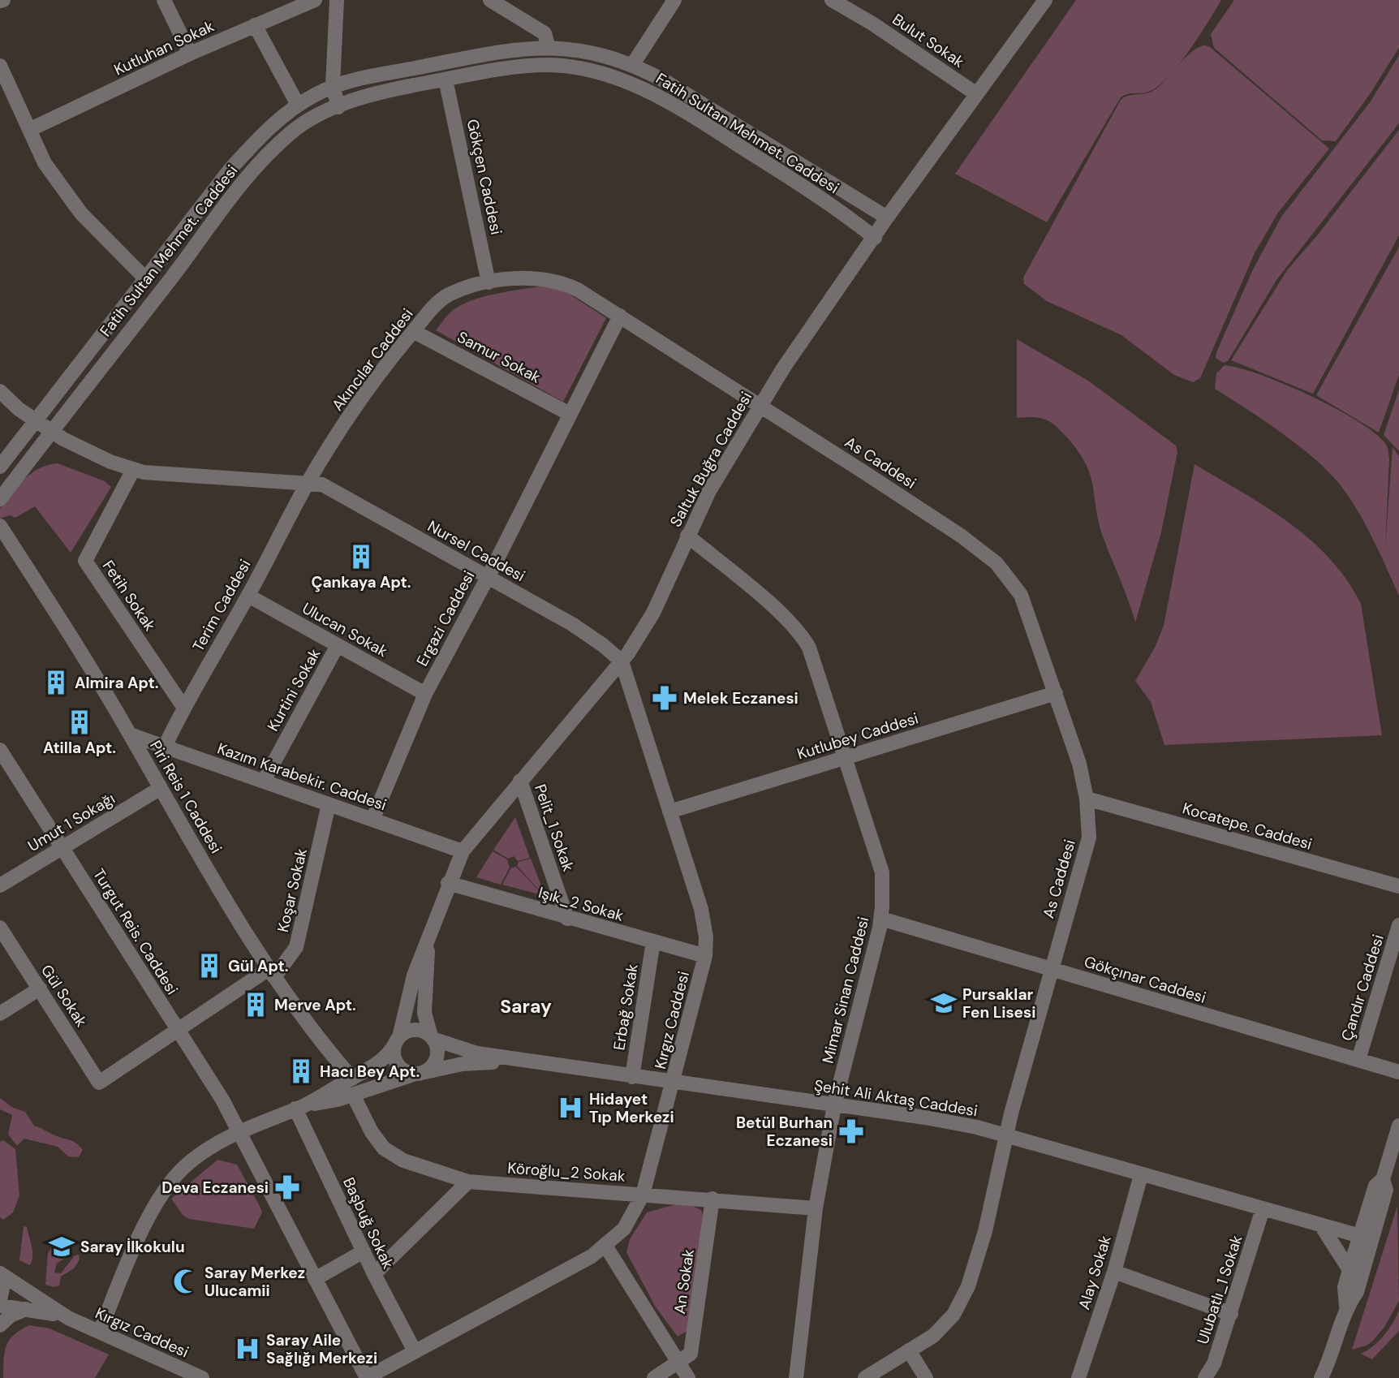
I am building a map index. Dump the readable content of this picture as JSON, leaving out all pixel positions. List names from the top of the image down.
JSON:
{
  "streets": {
    "street": [
      "Bulut Sokak",
      "Kutluhan Sokak",
      "Fatih Sultan Mehmet. Caddesi",
      "Gökçen Caddesi",
      "Samur Sokak",
      "Akıncılar Caddesi",
      "Saltuk Buğra Caddesi",
      "As Caddesi",
      "Nursel Caddesi",
      "Fetih Sokak",
      "Terim Caddesi",
      "Ergazi Caddesi",
      "Ulucan Sokak",
      "Kurtini Sokak",
      "Kutlubey Caddesi",
      "Kazım Karabekir. Caddesi",
      "Piri Reis 1 Caddesi",
      "Umut 1 Sokağı",
      "Kocatepe. Caddesi",
      "Pelit_1 Sokak",
      "Koşar Sokak",
      "Işık_2 Sokak",
      "Turgut Reis. Caddesi",
      "Gökçınar Caddesi",
      "Çandır Caddesi",
      "Mimar Sinan Caddesi",
      "Gül Sokak",
      "Erbağ Sokak",
      "Kırgız Caddesi",
      "Şehit Ali Aktaş Caddesi",
      "Köroğlu_2 Sokak",
      "Başbuğ Sokak",
      "Alay Sokak",
      "An Sokak",
      "Ulubatlı_1 Sokak"
    ]
  },
  "crossings": [
    ["Bulut Sokak", "Saltuk Buğra Caddesi"],
    ["Fatih Sultan Mehmet. Caddesi", "Gökçen Caddesi"],
    ["Fatih Sultan Mehmet. Caddesi", "Saltuk Buğra Caddesi"],
    ["Gökçen Caddesi", "Akıncılar Caddesi"],
    ["Samur Sokak", "Akıncılar Caddesi"],
    ["Samur Sokak", "Ergazi Caddesi"],
    ["Akıncılar Caddesi", "Saltuk Buğra Caddesi"],
    ["Akıncılar Caddesi", "As Caddesi"],
    ["Akıncılar Caddesi", "Nursel Caddesi"],
    ["Akıncılar Caddesi", "Terim Caddesi"],
    ["Akıncılar Caddesi", "Ergazi Caddesi"],
    ["Saltuk Buğra Caddesi", "As Caddesi"],
    ["Saltuk Buğra Caddesi", "Nursel Caddesi"],
    ["Saltuk Buğra Caddesi", "Kazım Karabekir. Caddesi"],
    ["Saltuk Buğra Caddesi", "Pelit_1 Sokak"],
    ["Saltuk Buğra Caddesi", "Işık_2 Sokak"],
    ["Saltuk Buğra Caddesi", "Mimar Sinan Caddesi"],
    ["Saltuk Buğra Caddesi", "Kırgız Caddesi"],
    ["Saltuk Buğra Caddesi", "Şehit Ali Aktaş Caddesi"],
    ["As Caddesi", "Kutlubey Caddesi"],
    ["As Caddesi", "Kocatepe. Caddesi"],
    ["As Caddesi", "Gökçınar Caddesi"],
    ["As Caddesi", "Şehit Ali Aktaş Caddesi"],
    ["Nursel Caddesi", "Terim Caddesi"],
    ["Nursel Caddesi", "Ergazi Caddesi"],
    ["Nursel Caddesi", "Kırgız Caddesi"],
    ["Fetih Sokak", "Terim Caddesi"],
    ["Terim Caddesi", "Ulucan Sokak"],
    ["Terim Caddesi", "Kazım Karabekir. Caddesi"],
    ["Ergazi Caddesi", "Ulucan Sokak"],
    ["Ergazi Caddesi", "Kazım Karabekir. Caddesi"],
    ["Ulucan Sokak", "Kurtini Sokak"],
    ["Kurtini Sokak", "Kazım Karabekir. Caddesi"],
    ["Kutlubey Caddesi", "Mimar Sinan Caddesi"],
    ["Kutlubey Caddesi", "Kırgız Caddesi"],
    ["Kazım Karabekir. Caddesi", "Piri Reis 1 Caddesi"],
    ["Kazım Karabekir. Caddesi", "Koşar Sokak"],
    ["Piri Reis 1 Caddesi", "Umut 1 Sokağı"],
    ["Piri Reis 1 Caddesi", "Koşar Sokak"],
    ["Piri Reis 1 Caddesi", "Şehit Ali Aktaş Caddesi"],
    ["Umut 1 Sokağı", "Turgut Reis. Caddesi"],
    ["Pelit_1 Sokak", "Işık_2 Sokak"],
    ["Koşar Sokak", "Turgut Reis. Caddesi"],
    ["Koşar Sokak", "Gül Sokak"],
    ["Işık_2 Sokak", "Erbağ Sokak"],
    ["Işık_2 Sokak", "Kırgız Caddesi"],
    ["Turgut Reis. Caddesi", "Kırgız Caddesi"],
    ["Turgut Reis. Caddesi", "Şehit Ali Aktaş Caddesi"],
    ["Gökçınar Caddesi", "Çandır Caddesi"],
    ["Gökçınar Caddesi", "Mimar Sinan Caddesi"],
    ["Mimar Sinan Caddesi", "Şehit Ali Aktaş Caddesi"],
    ["Mimar Sinan Caddesi", "Köroğlu_2 Sokak"],
    ["Erbağ Sokak", "Şehit Ali Aktaş Caddesi"],
    ["Kırgız Caddesi", "Şehit Ali Aktaş Caddesi"],
    ["Kırgız Caddesi", "Köroğlu_2 Sokak"],
    ["Kırgız Caddesi", "Başbuğ Sokak"],
    ["Şehit Ali Aktaş Caddesi", "Köroğlu_2 Sokak"],
    ["Şehit Ali Aktaş Caddesi", "Başbuğ Sokak"],
    ["Şehit Ali Aktaş Caddesi", "Alay Sokak"],
    ["Şehit Ali Aktaş Caddesi", "Ulubatlı_1 Sokak"],
    ["Köroğlu_2 Sokak", "An Sokak"]
  ],
  "districts": ["Saray"],
  "places": {
    "building": [
      "Çankaya Apt.",
      "Almira Apt.",
      "Atilla Apt.",
      "Gül Apt.",
      "Merve Apt.",
      "Hacı Bey Apt."
    ],
    "pharmacy": ["Melek Eczanesi", "Betül Burhan Eczanesi", "Deva Eczanesi"],
    "school or university": ["Pursaklar Fen Lisesi", "Saray İlkokulu"],
    "hospital": ["Hidayet Tıp Merkezi", "Saray Aile Sağlığı Merkezi"],
    "mosque": ["Saray Merkez Ulucamii"]
  }
}
